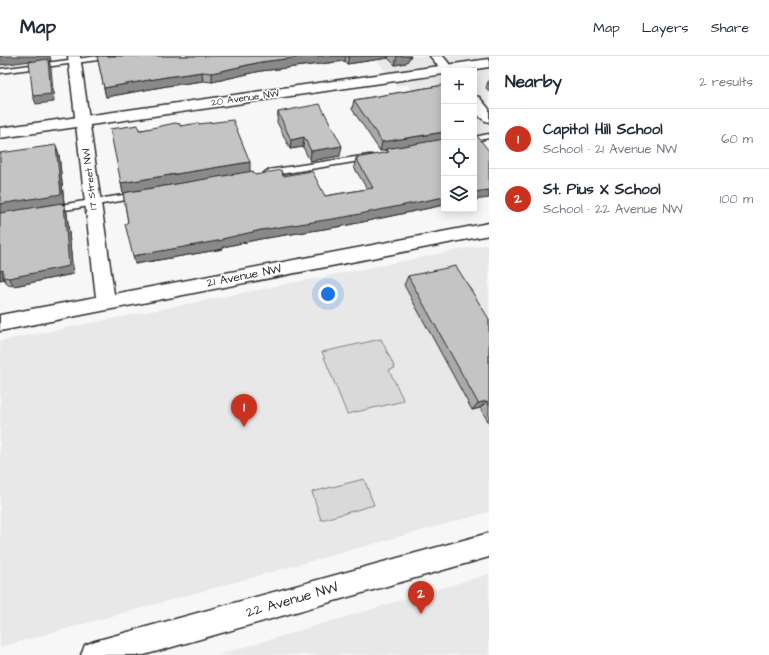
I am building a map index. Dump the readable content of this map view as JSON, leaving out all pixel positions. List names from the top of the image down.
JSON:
{
  "streets": {
    "street": [
      "20 Avenue NW",
      "17 Street NW",
      "21 Avenue NW",
      "22 Avenue NW"
    ]
  },
  "crossings": [
    ["20 Avenue NW", "17 Street NW"],
    ["17 Street NW", "21 Avenue NW"]
  ],
  "page": {
    "header": "Map",
    "nav": ["Map", "Layers", "Share"],
    "heading": ["Nearby", "2 results"],
    "map_buttons": ["+", "−"],
    "list": [
      {
        "mark": "1",
        "name": "Capitol Hill School",
        "note": "School · 21 Avenue NW",
        "value": "60 m"
      },
      {
        "mark": "2",
        "name": "St. Pius X School",
        "note": "School · 22 Avenue NW",
        "value": "100 m"
      }
    ],
    "pins": ["1", "2"]
  }
}
